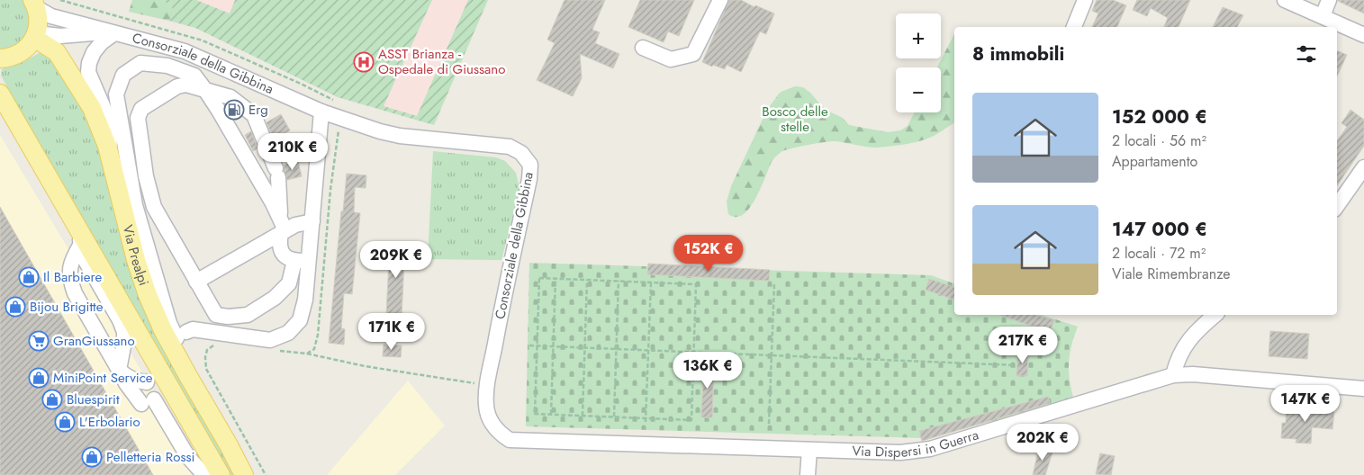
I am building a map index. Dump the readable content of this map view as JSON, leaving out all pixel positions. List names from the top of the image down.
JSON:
{
  "streets": {
    "main road": ["Via Prealpi"],
    "street": ["Consorziale della Gibbina", "Via Dispersi in Guerra"]
  },
  "crossings": [
    ["Consorziale della Gibbina", "Via Dispersi in Guerra"]
  ],
  "parks": ["Bosco delle stelle"],
  "places": {
    "hospital": ["ASST Brianza - Ospedale di Giussano"],
    "fuel station": ["Erg"],
    "shop": [
      "Il Barbiere",
      "Bijou Brigitte",
      "MiniPoint Service",
      "Bluespirit",
      "L'Erbolario",
      "Pelletteria Rossi"
    ],
    "supermarket": ["GranGiussano"]
  },
  "page": {
    "map_buttons": ["+", "−"],
    "heading": "8 immobili",
    "list": [
      {
        "name": "152 000 €",
        "note": "2 locali · 56 m² · Appartamento"
      },
      {
        "name": "147 000 €",
        "note": "2 locali · 72 m² · Viale Rimembranze"
      }
    ],
    "price": [
      "210K €",
      "152K €",
      "209K €",
      "171K €",
      "217K €",
      "136K €",
      "147K €",
      "202K €"
    ]
  }
}
